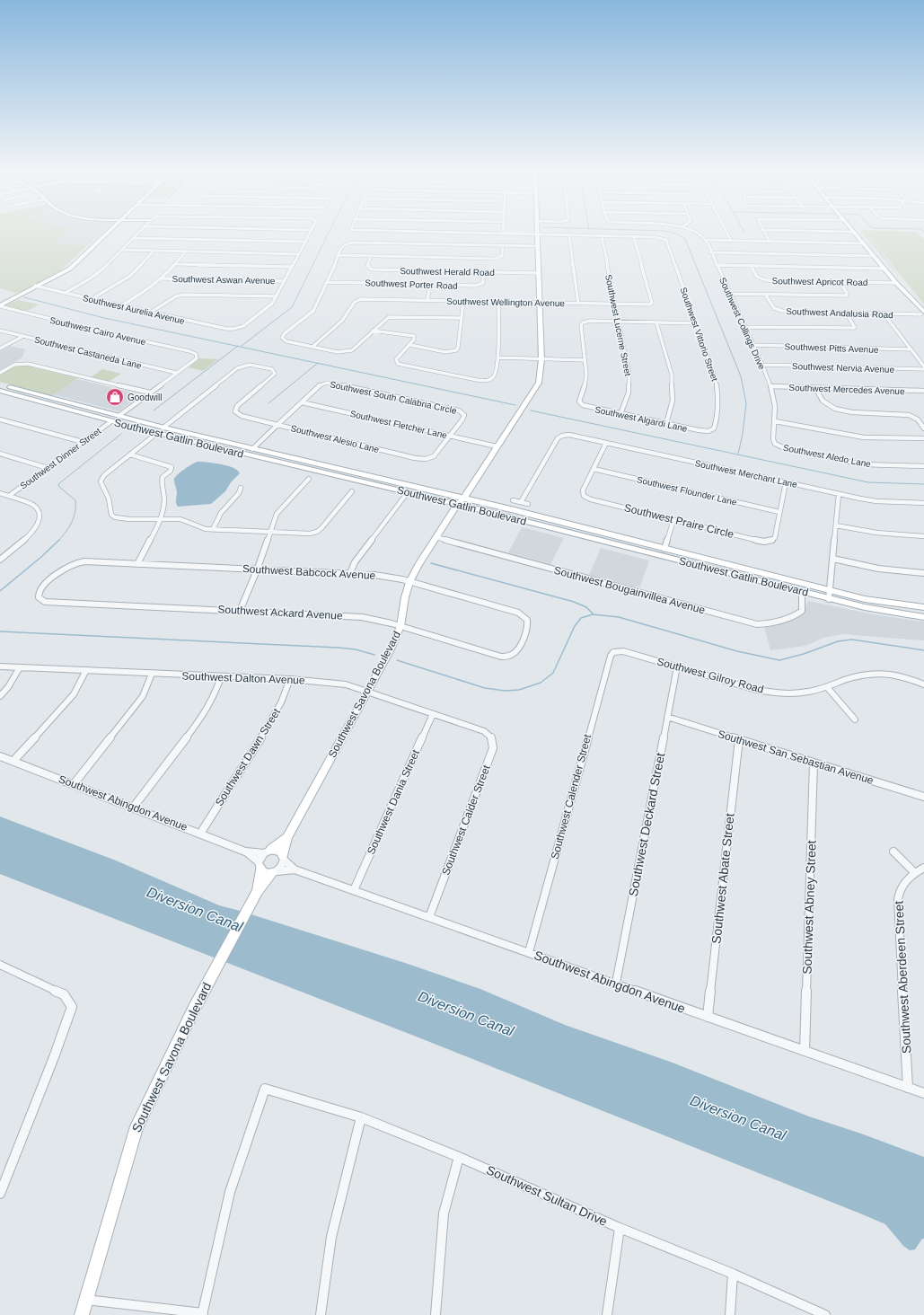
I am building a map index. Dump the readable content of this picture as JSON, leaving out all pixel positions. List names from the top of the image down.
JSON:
{
  "streets": {
    "main road": ["Southwest Gatlin Boulevard"],
    "street": [
      "Southwest Herald Road",
      "Southwest Aswan Avenue",
      "Southwest Apricot Road",
      "Southwest Porter Road",
      "Southwest Wellington Avenue",
      "Southwest Aurelia Avenue",
      "Southwest Andalusia Road",
      "Southwest Collings Drive",
      "Southwest Lucerne Street",
      "Southwest Cairo Avenue",
      "Southwest Vittorio Street",
      "Southwest Pitts Avenue",
      "Southwest Castaneda Lane",
      "Southwest Nervia Avenue",
      "Southwest Mercedes Avenue",
      "Southwest South Calabria Circle",
      "Southwest Algardi Lane",
      "Southwest Fletcher Lane",
      "Southwest Alesio Lane",
      "Southwest Aledo Lane",
      "Southwest Dinner Street",
      "Southwest Merchant Lane",
      "Southwest Flounder Lane",
      "Southwest Praire Circle",
      "Southwest Babcock Avenue",
      "Southwest Bougainvillea Avenue",
      "Southwest Ackard Avenue",
      "Southwest Gilroy Road",
      "Southwest Dalton Avenue",
      "Southwest Savona Boulevard",
      "Southwest Dawn Street",
      "Southwest San Sebastian Avenue",
      "Southwest Calender Street",
      "Southwest Dania Street",
      "Southwest Abingdon Avenue",
      "Southwest Calder Street",
      "Southwest Deckard Street",
      "Southwest Abate Street",
      "Southwest Abney Street",
      "Southwest Aberdeen Street",
      "Southwest Sultan Drive"
    ]
  },
  "crossings": [
    ["Southwest Herald Road", "Southwest Porter Road"],
    ["Southwest Herald Road", "Southwest Savona Boulevard"],
    ["Southwest Wellington Avenue", "Southwest Lucerne Street"],
    ["Southwest Wellington Avenue", "Southwest Vittorio Street"],
    ["Southwest Wellington Avenue", "Southwest Savona Boulevard"],
    ["Southwest Collings Drive", "Southwest Pitts Avenue"],
    ["Southwest Collings Drive", "Southwest Nervia Avenue"],
    ["Southwest Collings Drive", "Southwest Mercedes Avenue"],
    ["Southwest Collings Drive", "Southwest Aledo Lane"],
    ["Southwest Lucerne Street", "Southwest Algardi Lane"],
    ["Southwest Cairo Avenue", "Southwest Castaneda Lane"],
    ["Southwest Vittorio Street", "Southwest Algardi Lane"],
    ["Southwest South Calabria Circle", "Southwest Fletcher Lane"],
    ["Southwest South Calabria Circle", "Southwest Alesio Lane"],
    ["Southwest Fletcher Lane", "Southwest Alesio Lane"],
    ["Southwest Fletcher Lane", "Southwest Savona Boulevard"],
    ["Southwest Gatlin Boulevard", "Southwest Alesio Lane"],
    ["Southwest Gatlin Boulevard", "Southwest Dinner Street"],
    ["Southwest Gatlin Boulevard", "Southwest Bougainvillea Avenue"],
    ["Southwest Gatlin Boulevard", "Southwest Savona Boulevard"],
    ["Southwest Merchant Lane", "Southwest Praire Circle"],
    ["Southwest Flounder Lane", "Southwest Praire Circle"],
    ["Southwest Babcock Avenue", "Southwest Ackard Avenue"],
    ["Southwest Babcock Avenue", "Southwest Savona Boulevard"],
    ["Southwest Bougainvillea Avenue", "Southwest Savona Boulevard"],
    ["Southwest Ackard Avenue", "Southwest Savona Boulevard"],
    ["Southwest Gilroy Road", "Southwest Calender Street"],
    ["Southwest Gilroy Road", "Southwest Deckard Street"],
    ["Southwest Dalton Avenue", "Southwest Savona Boulevard"],
    ["Southwest Dalton Avenue", "Southwest Dawn Street"],
    ["Southwest Dalton Avenue", "Southwest Dania Street"],
    ["Southwest Dalton Avenue", "Southwest Calder Street"],
    ["Southwest Savona Boulevard", "Southwest Abingdon Avenue"],
    ["Southwest Dawn Street", "Southwest Abingdon Avenue"],
    ["Southwest San Sebastian Avenue", "Southwest Deckard Street"],
    ["Southwest San Sebastian Avenue", "Southwest Abate Street"],
    ["Southwest San Sebastian Avenue", "Southwest Abney Street"],
    ["Southwest Calender Street", "Southwest Abingdon Avenue"],
    ["Southwest Dania Street", "Southwest Abingdon Avenue"],
    ["Southwest Abingdon Avenue", "Southwest Calder Street"],
    ["Southwest Abingdon Avenue", "Southwest Deckard Street"],
    ["Southwest Abingdon Avenue", "Southwest Abate Street"],
    ["Southwest Abingdon Avenue", "Southwest Abney Street"],
    ["Southwest Abingdon Avenue", "Southwest Aberdeen Street"]
  ],
  "water": ["Diversion Canal"],
  "places": {
    "shop": ["Goodwill"]
  }
}
